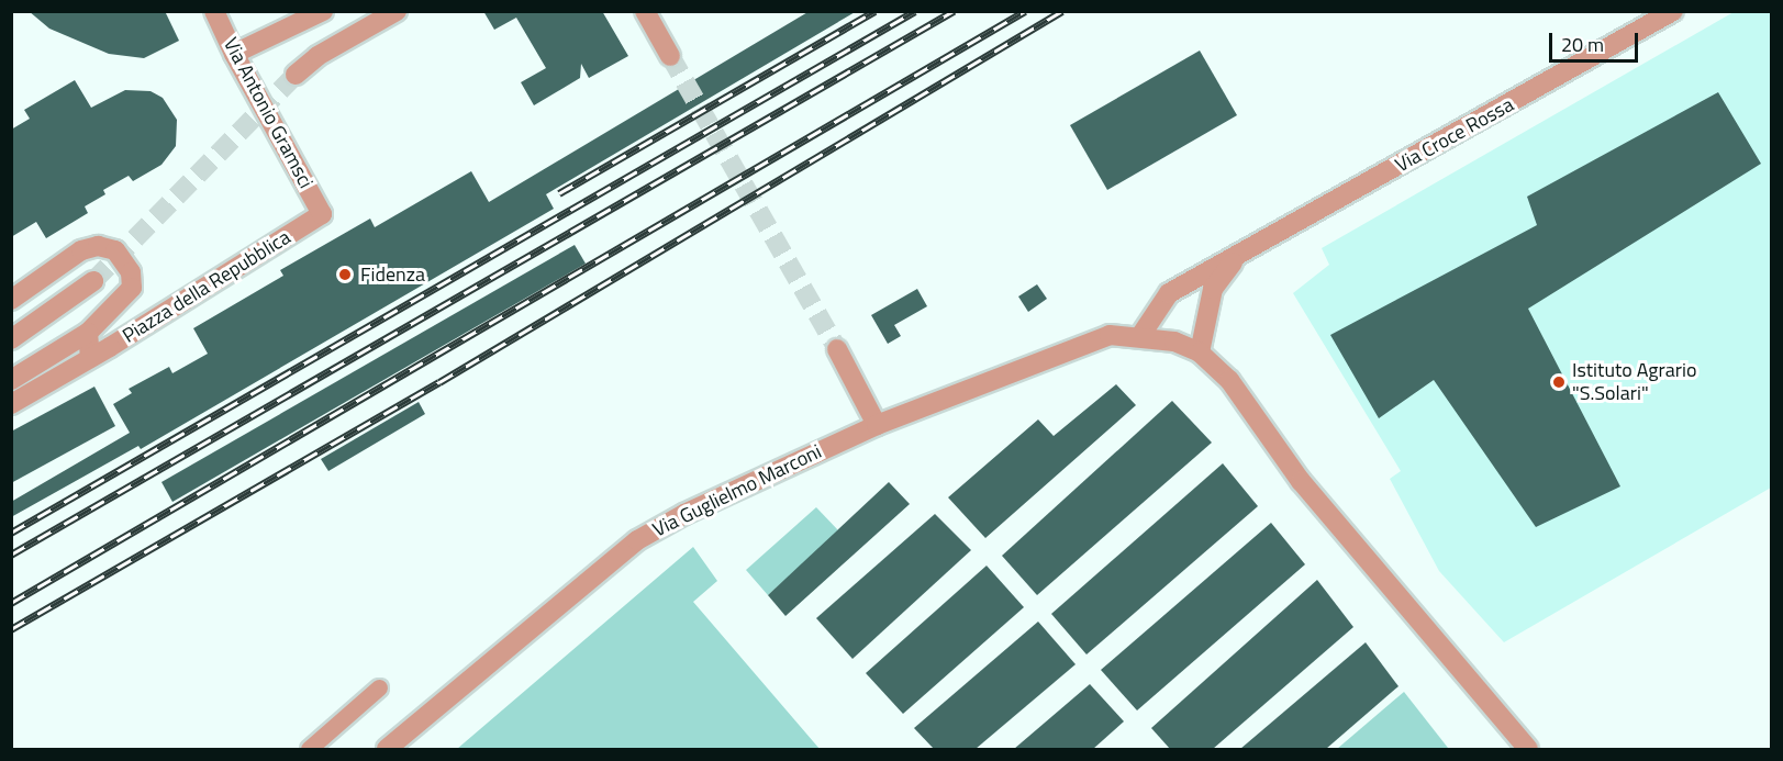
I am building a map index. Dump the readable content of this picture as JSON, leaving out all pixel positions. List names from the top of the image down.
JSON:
{
  "streets": {
    "street": [
      "Via Antonio Gramsci",
      "Via Croce Rossa",
      "Piazza della Repubblica",
      "Via Guglielmo Marconi"
    ]
  },
  "crossings": [
    ["Via Antonio Gramsci", "Piazza della Repubblica"],
    ["Via Croce Rossa", "Via Guglielmo Marconi"]
  ],
  "places": ["Fidenza", "Istituto Agrario \"S.Solari\""],
  "scale_bar": "20 m"
}
